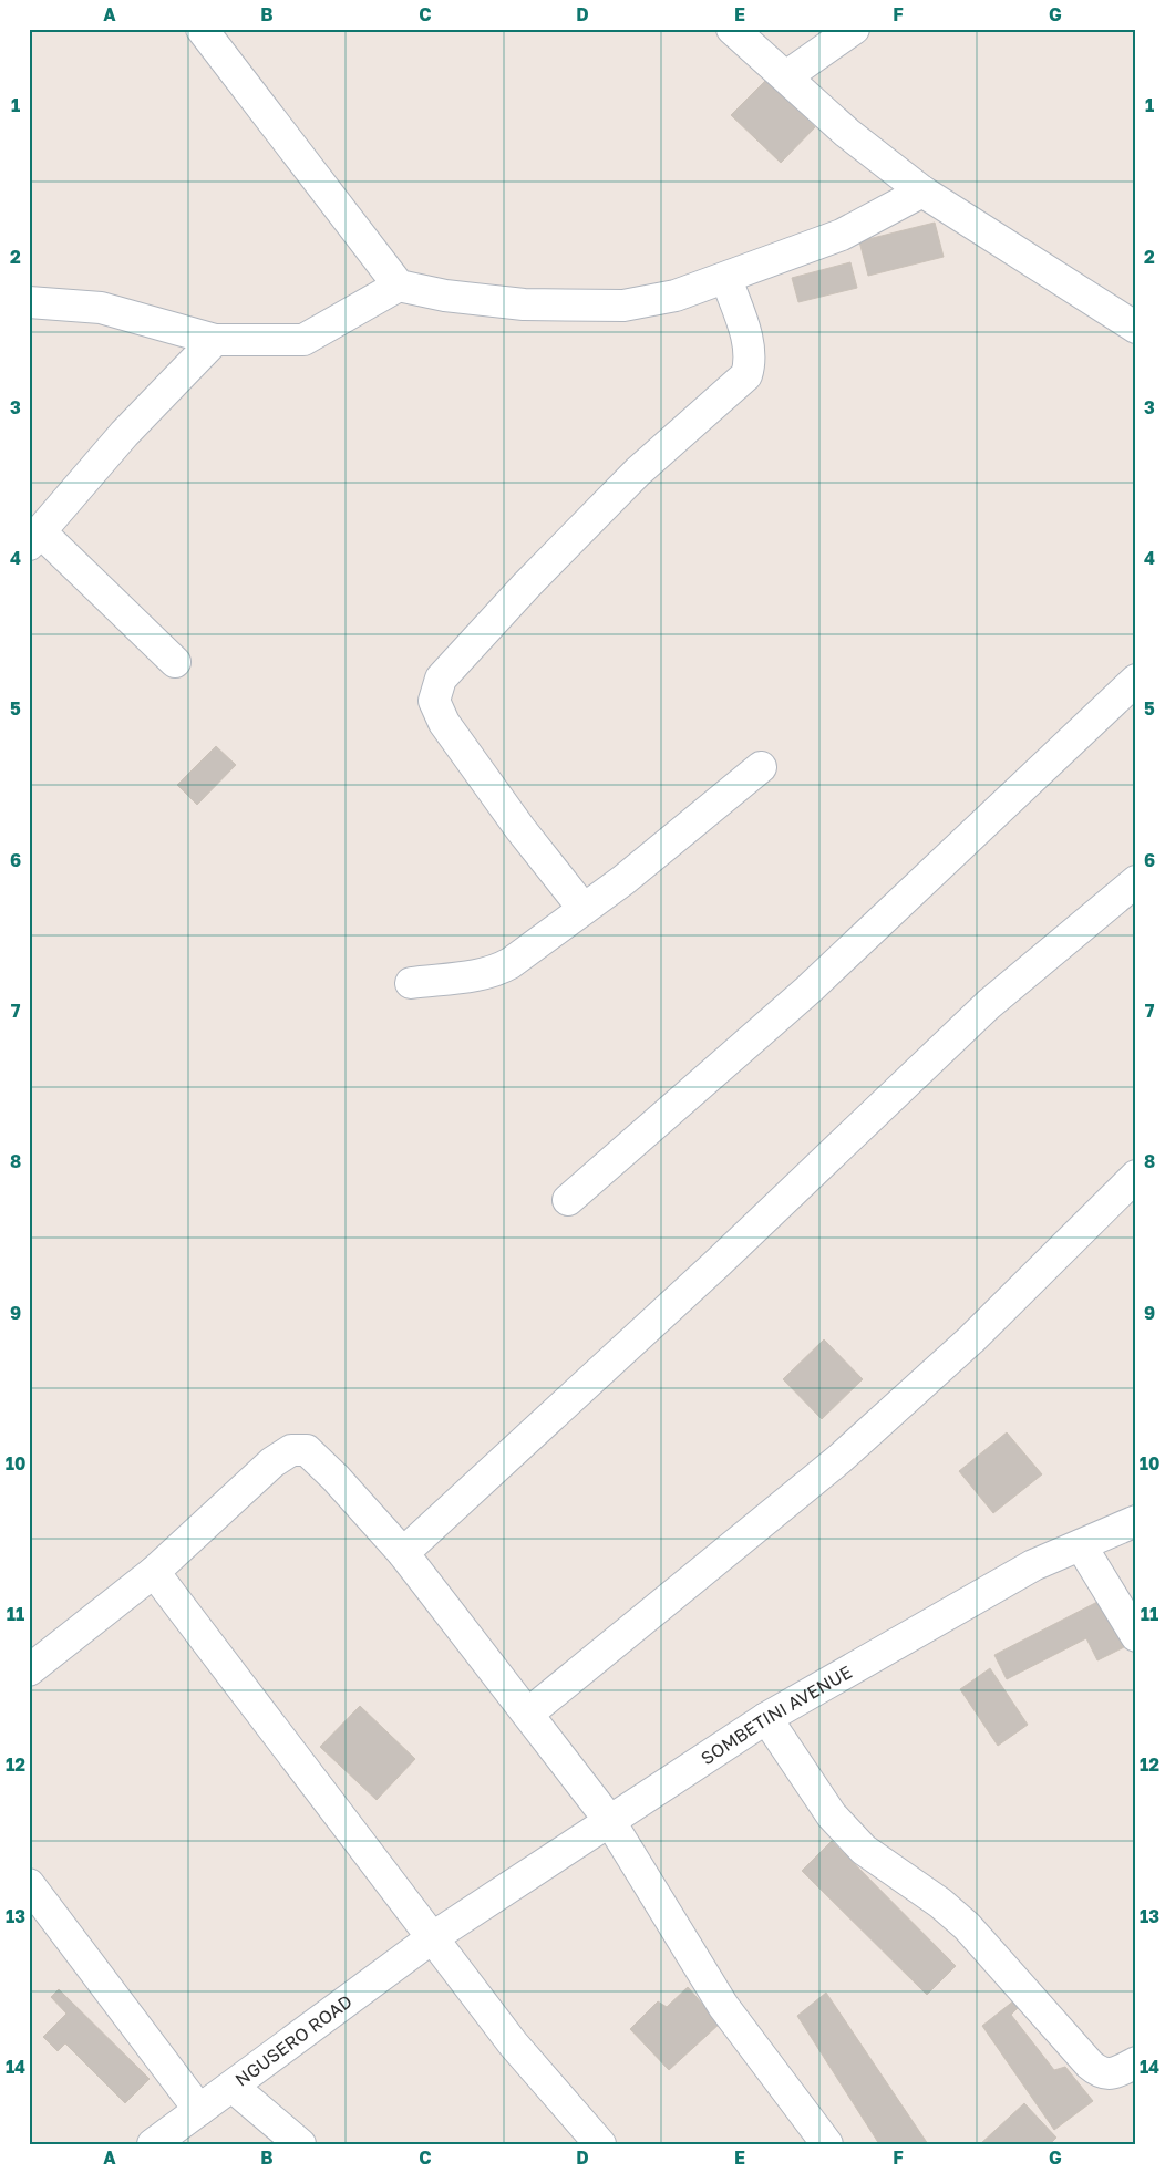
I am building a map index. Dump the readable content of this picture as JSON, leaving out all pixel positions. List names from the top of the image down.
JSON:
{
  "streets": {
    "street": ["SOMBETINI AVENUE", "NGUSERO ROAD"]
  },
  "crossings": [
    ["SOMBETINI AVENUE", "NGUSERO ROAD"]
  ],
  "grid": {
    "columns": [
      "A",
      "B",
      "C",
      "D",
      "E",
      "F",
      "G"
    ],
    "rows": [
      "1",
      "2",
      "3",
      "4",
      "5",
      "6",
      "7",
      "8",
      "9",
      "10",
      "11",
      "12",
      "13",
      "14"
    ]
  }
}
